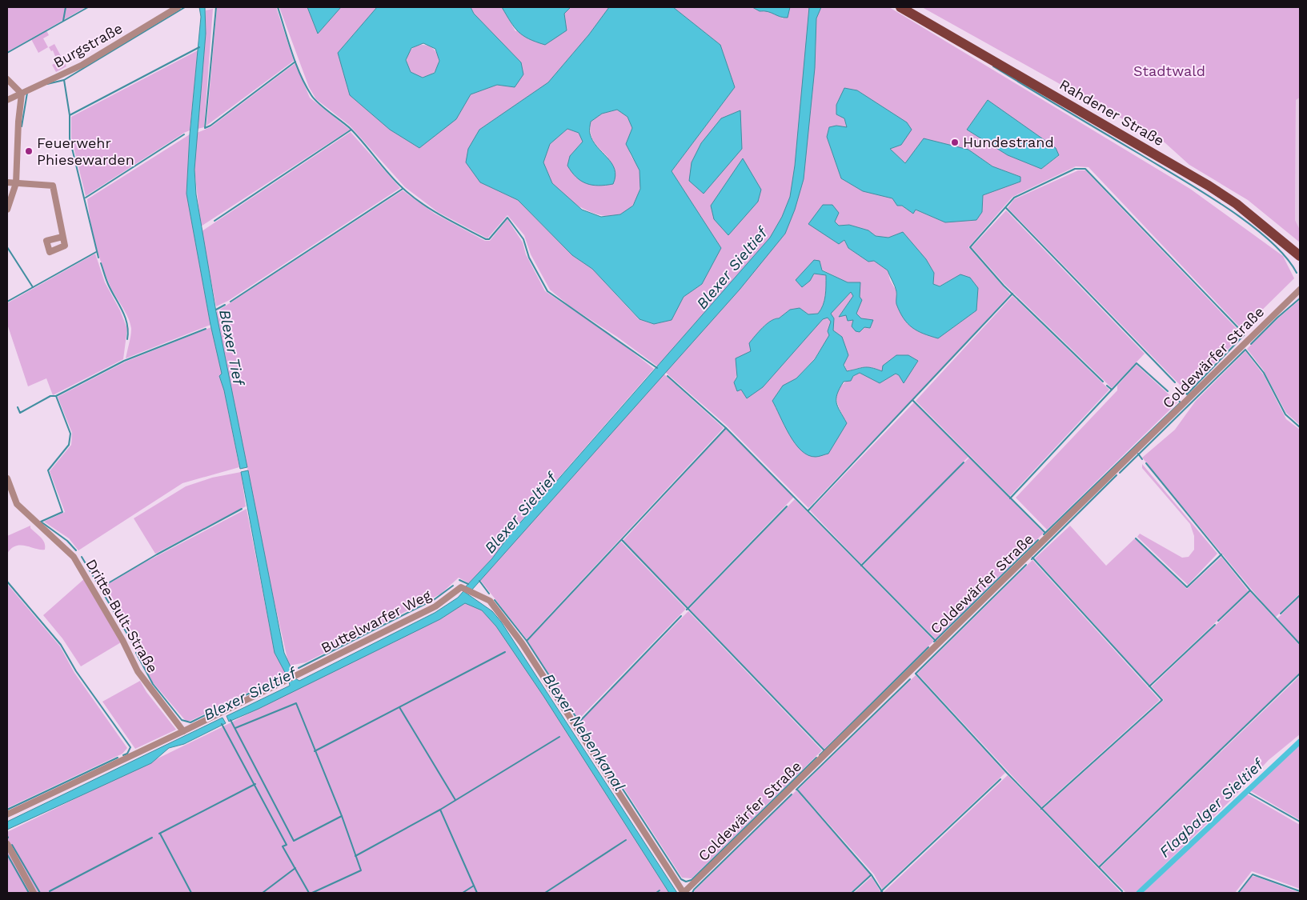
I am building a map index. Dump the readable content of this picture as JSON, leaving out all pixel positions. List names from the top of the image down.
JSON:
{
  "streets": {
    "main road": ["Rahdener Straße"],
    "street": [
      "Burgstraße",
      "Coldewärfer Straße",
      "Dritte-Bult-Straße",
      "Buttelwarfer Weg"
    ]
  },
  "crossings": [
    ["Coldewärfer Straße", "Buttelwarfer Weg"],
    ["Dritte-Bult-Straße", "Buttelwarfer Weg"]
  ],
  "water": [
    "Blexer Sieltief",
    "Blexer Tief",
    "Blexer Nebenkanal",
    "Flagbalger Sieltief"
  ],
  "parks": ["Stadtwald"],
  "places": ["Hundestrand", "Feuerwehr Phiesewarden"]
}
